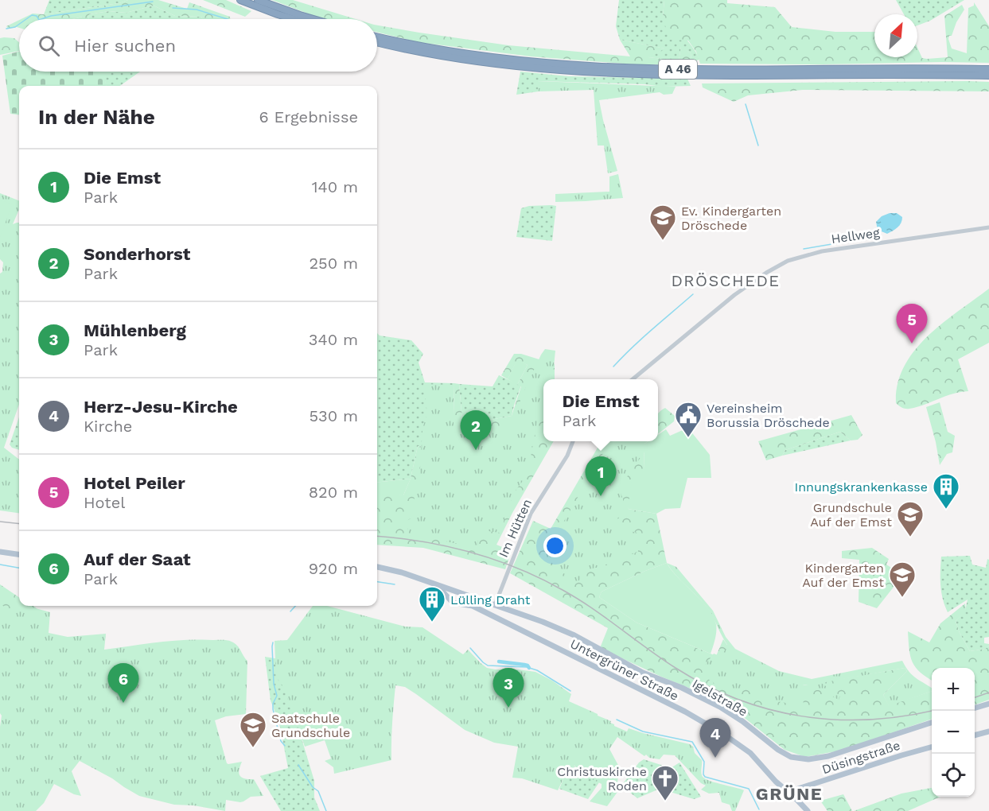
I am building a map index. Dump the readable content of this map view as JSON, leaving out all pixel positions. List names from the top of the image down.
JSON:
{
  "streets": {
    "highway": ["A 46"],
    "main road": ["Untergrüner Straße", "Igelstraße", "Düsingstraße"],
    "street": ["Hellweg", "Im Hütten"]
  },
  "crossings": [
    ["Im Hütten", "Igelstraße"],
    ["Untergrüner Straße", "Düsingstraße"]
  ],
  "districts": ["DRÖSCHEDE", "GRÜNE"],
  "places": {
    "school or university": [
      "Ev. Kindergarten Dröschede",
      "Grundschule Auf der Emst",
      "Kindergarten Auf der Emst",
      "Saatschule Grundschule"
    ],
    "public building": ["Vereinsheim Borussia Dröschede"],
    "building": ["Innungskrankenkasse", "Lülling Draht"],
    "church": ["Christuskirche Roden"]
  },
  "north": "top right",
  "page": {
    "search": "Hier suchen",
    "heading": ["In der Nähe", "6 Ergebnisse"],
    "list": [
      {
        "mark": "1",
        "name": "Die Emst",
        "note": "Park",
        "value": "140 m"
      },
      {
        "mark": "2",
        "name": "Sonderhorst",
        "note": "Park",
        "value": "250 m"
      },
      {
        "mark": "3",
        "name": "Mühlenberg",
        "note": "Park",
        "value": "340 m"
      },
      {
        "mark": "4",
        "name": "Herz-Jesu-Kirche",
        "note": "Kirche",
        "value": "530 m"
      },
      {
        "mark": "5",
        "name": "Hotel Peiler",
        "note": "Hotel",
        "value": "820 m"
      },
      {
        "mark": "6",
        "name": "Auf der Saat",
        "note": "Park",
        "value": "920 m"
      }
    ],
    "pins": [
      "5",
      "2",
      "1",
      "6",
      "3",
      "4"
    ],
    "popup": ["Die Emst", "Park"],
    "map_buttons": ["+", "−"]
  }
}
